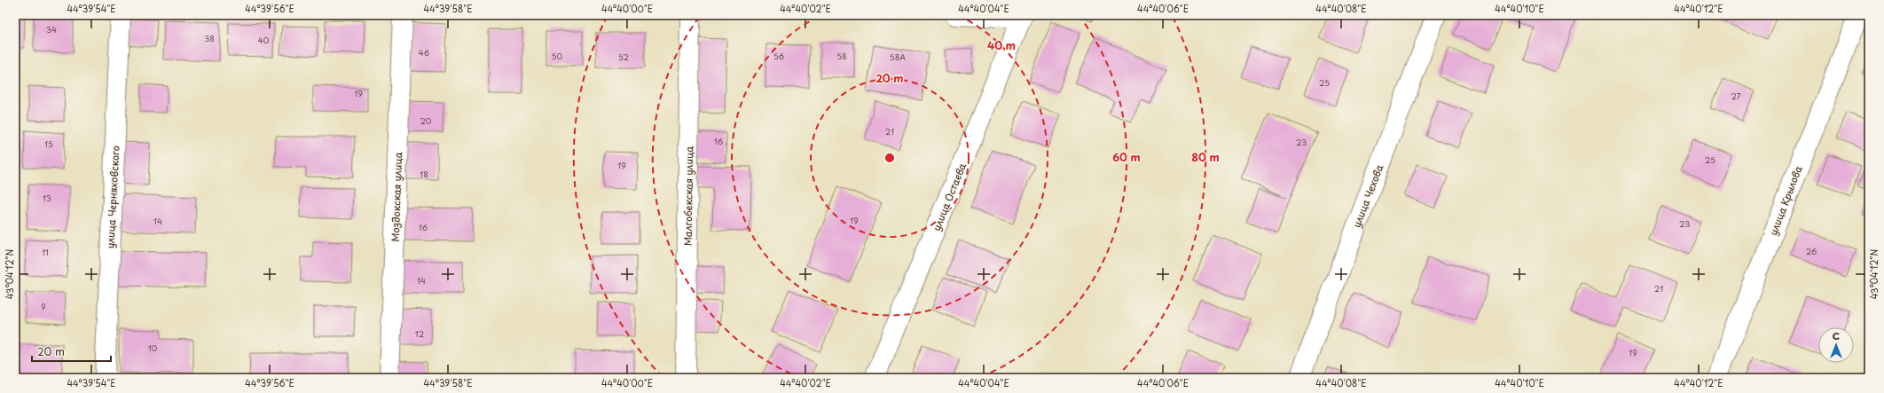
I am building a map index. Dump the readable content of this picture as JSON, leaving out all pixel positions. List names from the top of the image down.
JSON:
{
  "streets": {
    "street": [
      "Малгобекская улица",
      "улица Чехова",
      "улица Черняховского",
      "Моздокская улица",
      "улица Остаева",
      "улица Крылова"
    ]
  },
  "house_numbers": [
    "34",
    "38",
    "40",
    "46",
    "50",
    "56",
    "58",
    "52",
    "58А",
    "25",
    "19",
    "27",
    "20",
    "21",
    "16",
    "23",
    "15",
    "25",
    "19",
    "18",
    "13",
    "19",
    "14",
    "23",
    "16",
    "26",
    "11",
    "14",
    "21",
    "9",
    "12",
    "10",
    "19"
  ],
  "scale_bar": "20 m",
  "north": "top",
  "coordinates": [
    "44°39'54\"E",
    "44°39'56\"E",
    "44°39'58\"E",
    "44°40'00\"E",
    "44°40'02\"E",
    "44°40'04\"E",
    "44°40'06\"E",
    "44°40'08\"E",
    "44°40'10\"E",
    "44°40'12\"E",
    "43°04'12\"N"
  ],
  "rings": [
    "40 m",
    "20 m",
    "60 m",
    "80 m"
  ]
}
